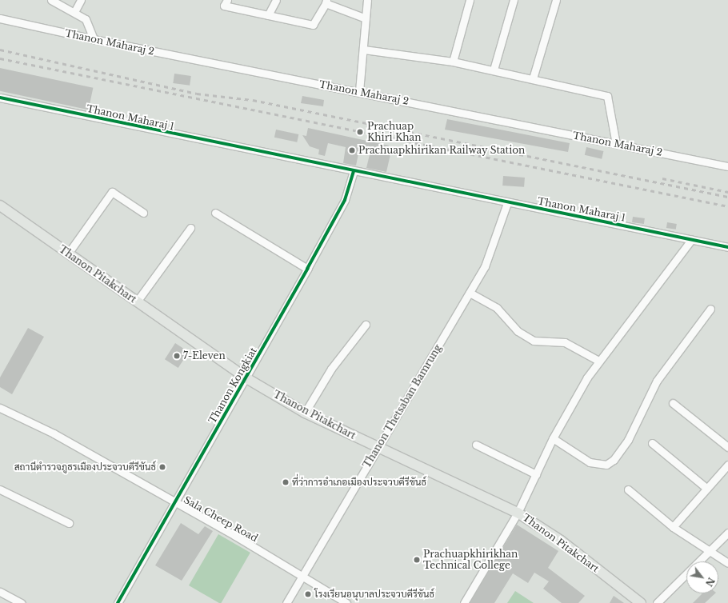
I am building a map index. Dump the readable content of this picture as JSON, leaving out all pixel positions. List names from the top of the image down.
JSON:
{
  "streets": {
    "main road": ["Thanon Pitakchart"],
    "street": [
      "Thanon Maharaj 2",
      "Thanon Maharaj 1",
      "Thanon Kongkiat",
      "Thanon Thetsaban Bamrung",
      "Sala Cheep Road"
    ]
  },
  "crossings": [
    ["Thanon Maharaj 1", "Thanon Kongkiat"],
    ["Thanon Maharaj 1", "Thanon Thetsaban Bamrung"],
    ["Thanon Pitakchart", "Thanon Kongkiat"],
    ["Thanon Pitakchart", "Thanon Thetsaban Bamrung"],
    ["Thanon Kongkiat", "Sala Cheep Road"],
    ["Thanon Thetsaban Bamrung", "Sala Cheep Road"]
  ],
  "places": [
    "Prachuap Khiri Khan",
    "Prachuapkhirikan Railway Station",
    "7-Eleven",
    "สถานีตำรวจภูธรเมืองประจวบคีรีขันธ์",
    "ที่ว่าการอำเภอเมืองประจวบคีรีขันธ์",
    "Prachuapkhirikhan Technical College",
    "โรงเรียนอนุบาลประจวบคีรีขันธ์"
  ],
  "north": "bottom right"
}
